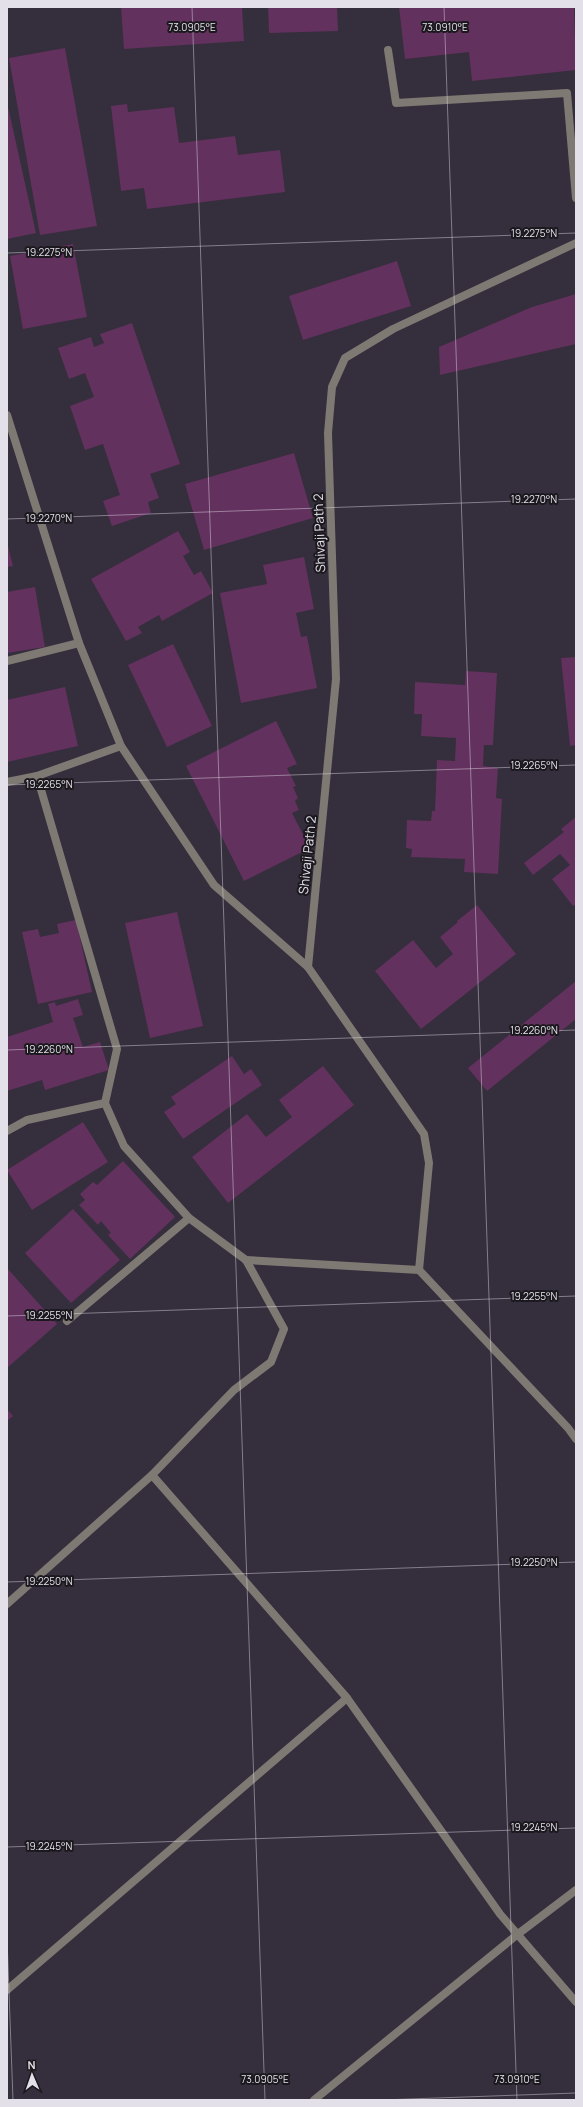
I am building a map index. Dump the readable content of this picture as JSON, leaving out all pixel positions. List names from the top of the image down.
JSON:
{
  "streets": {
    "street": ["Shivaji Path 2"]
  },
  "north": "top",
  "coordinates": [
    "73.0905°E",
    "73.0910°E",
    "19.2275°N",
    "19.2270°N",
    "19.2265°N",
    "19.2260°N",
    "19.2255°N",
    "19.2250°N",
    "19.2245°N"
  ]
}
